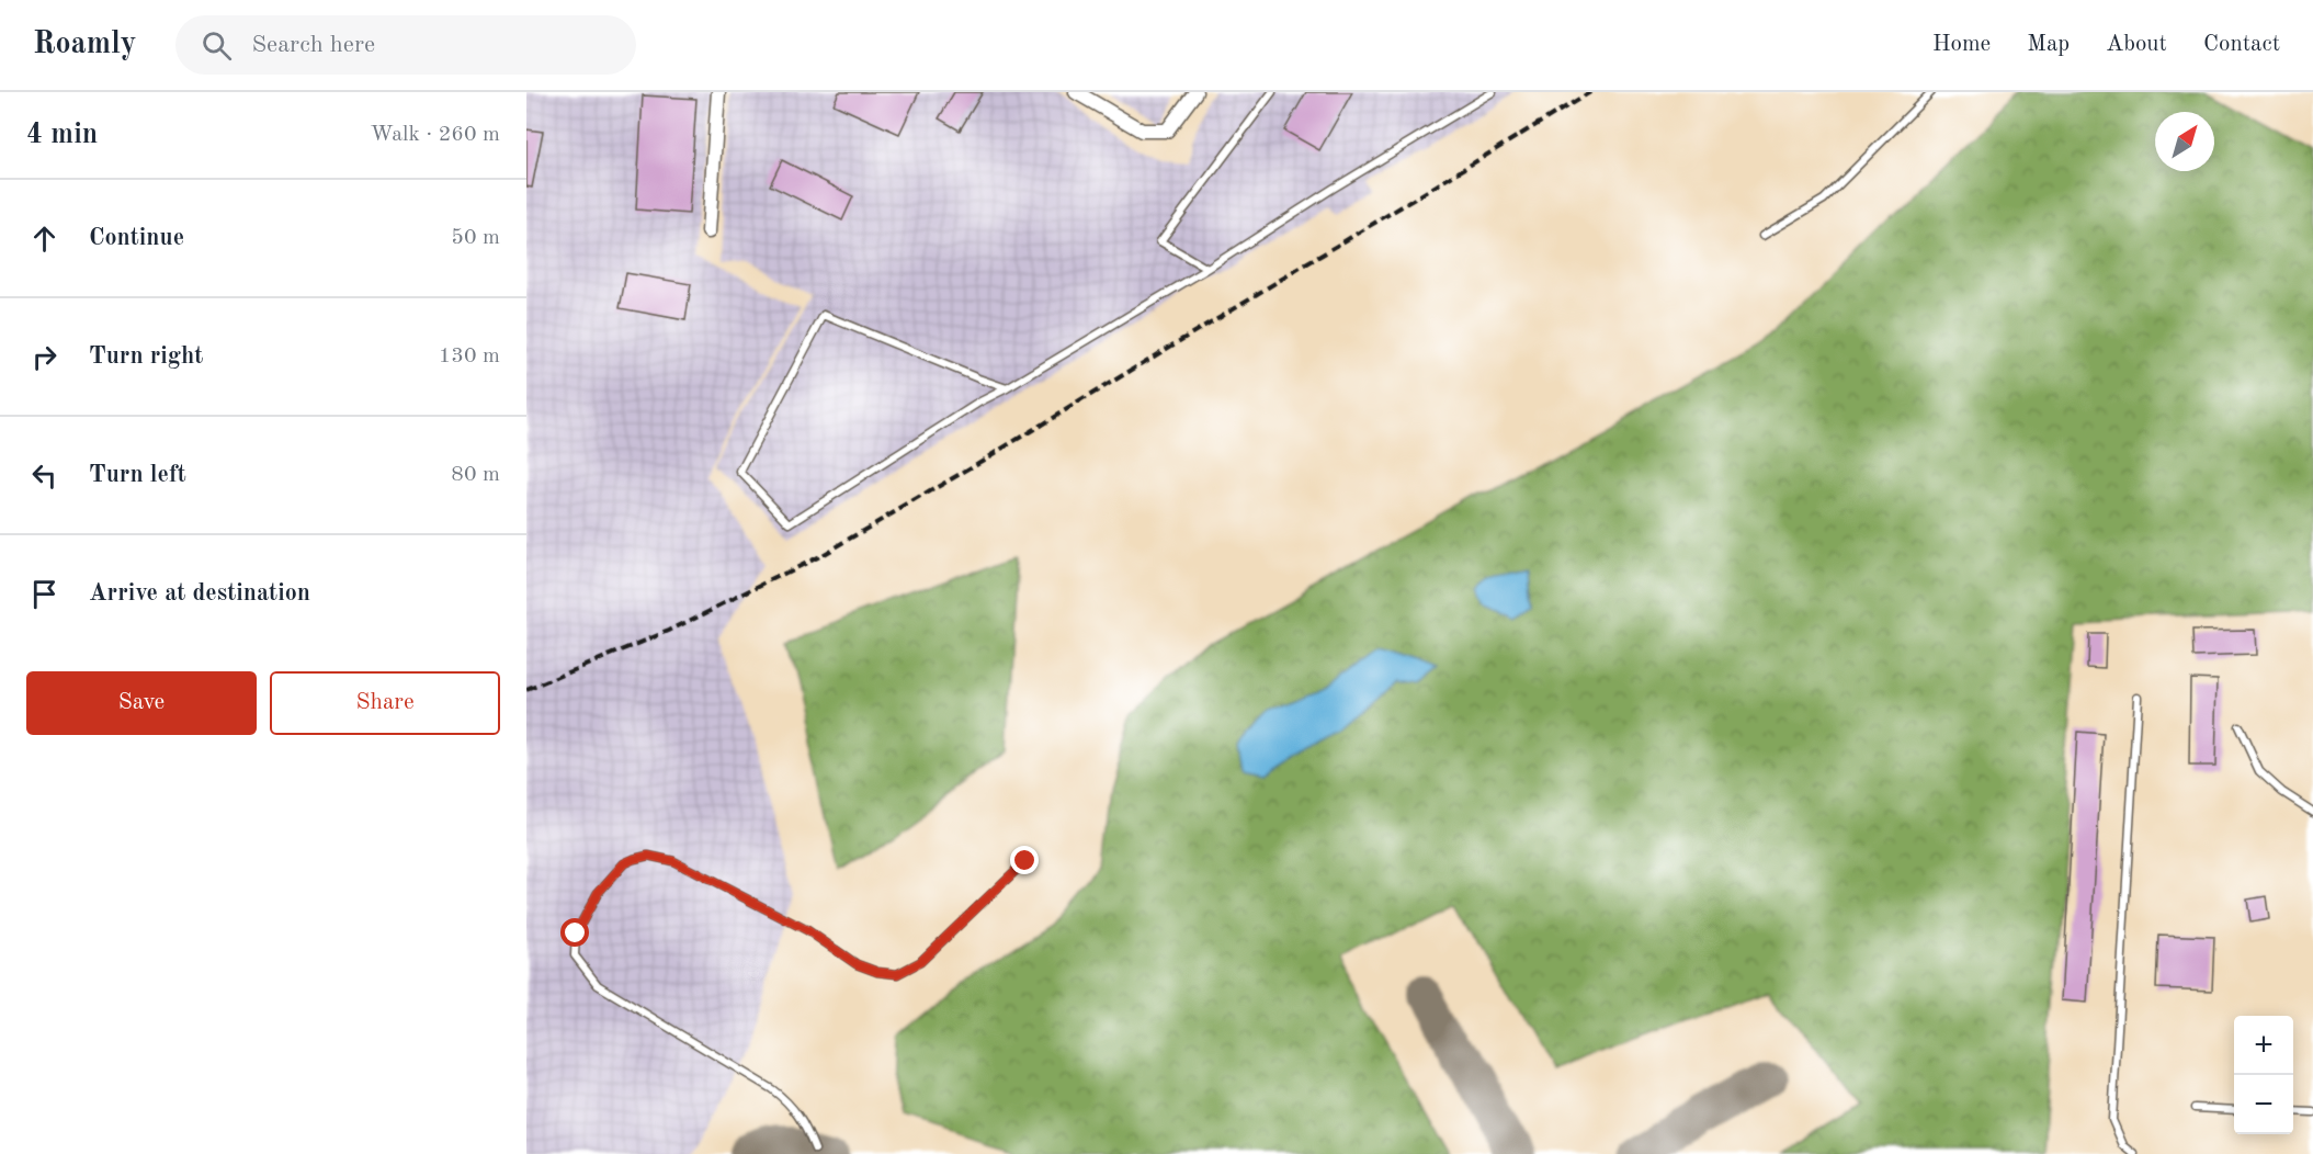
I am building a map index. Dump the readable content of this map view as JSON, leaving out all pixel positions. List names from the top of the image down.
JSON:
{
  "north": "top right",
  "page": {
    "header": "Roamly",
    "search": "Search here",
    "nav": [
      "Home",
      "Map",
      "About",
      "Contact"
    ],
    "heading": ["4 min", "Walk · 260 m"],
    "list": [
      ["Continue", "50 m"],
      ["Turn right", "130 m"],
      ["Turn left", "80 m"],
      "Arrive at destination"
    ],
    "buttons": ["Save", "Share"],
    "map_buttons": ["+", "−"]
  }
}
